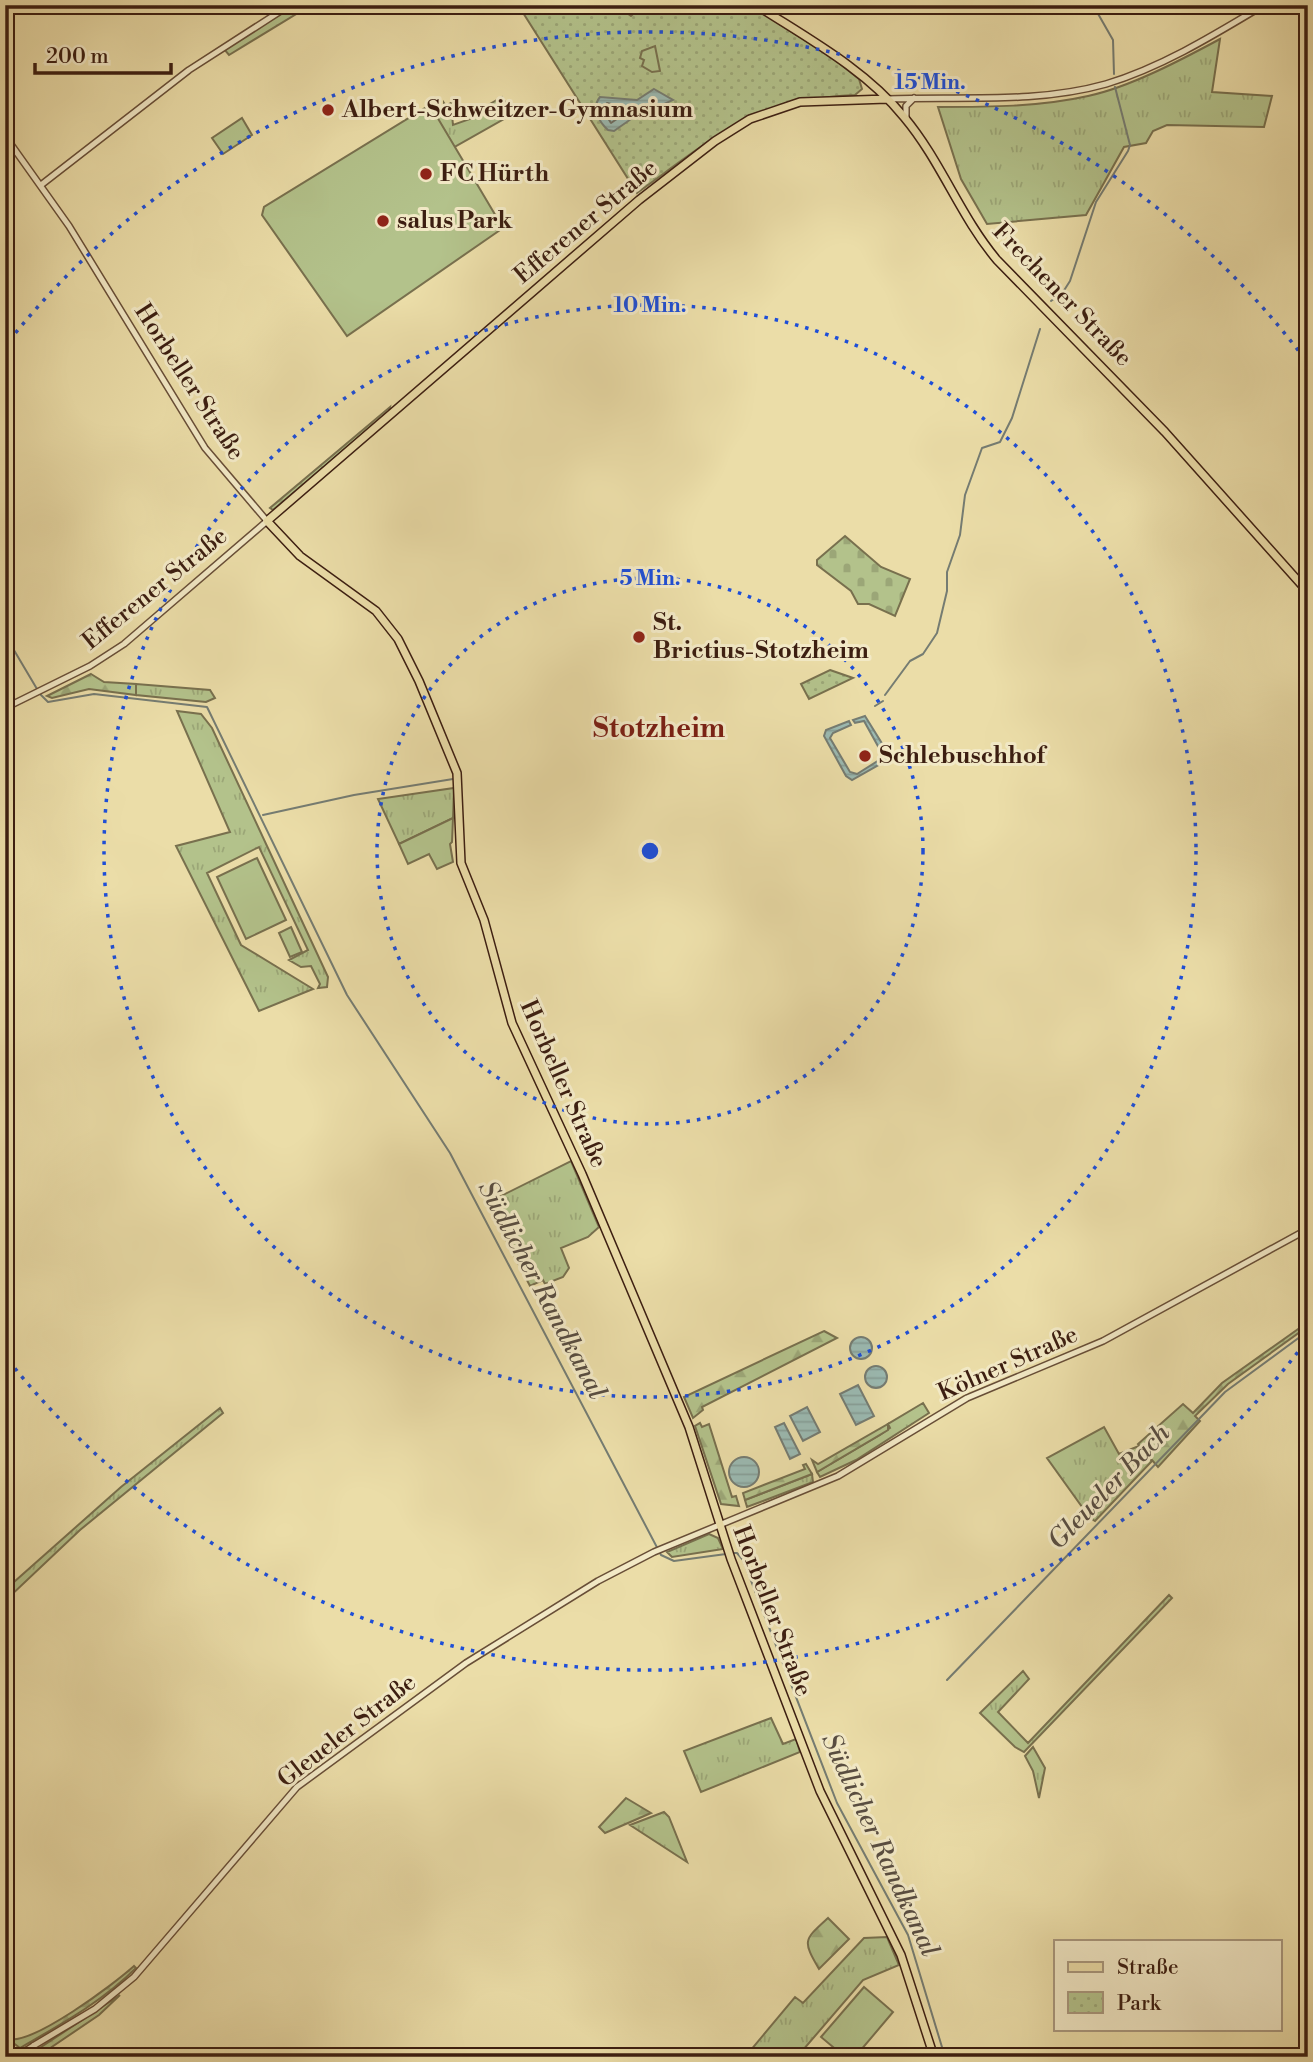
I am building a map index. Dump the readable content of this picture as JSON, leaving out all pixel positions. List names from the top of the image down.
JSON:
{
  "streets": {
    "main road": ["Efferener Straße", "Frechener Straße", "Horbeller Straße"],
    "street": ["Kölner Straße", "Gleueler Straße"]
  },
  "crossings": [
    ["Efferener Straße", "Frechener Straße"],
    ["Efferener Straße", "Horbeller Straße"],
    ["Horbeller Straße", "Kölner Straße"],
    ["Horbeller Straße", "Gleueler Straße"],
    ["Kölner Straße", "Gleueler Straße"]
  ],
  "districts": ["Stotzheim"],
  "water": ["Südlicher Randkanal", "Gleueler Bach"],
  "places": [
    "Albert-Schweitzer-Gymnasium",
    "FC Hürth",
    "salus Park",
    "St. Brictius-Stotzheim",
    "Schlebuschhof"
  ],
  "legend": ["Straße", "Park"],
  "scale_bar": "200 m",
  "rings": ["15 Min.", "10 Min.", "5 Min."]
}
